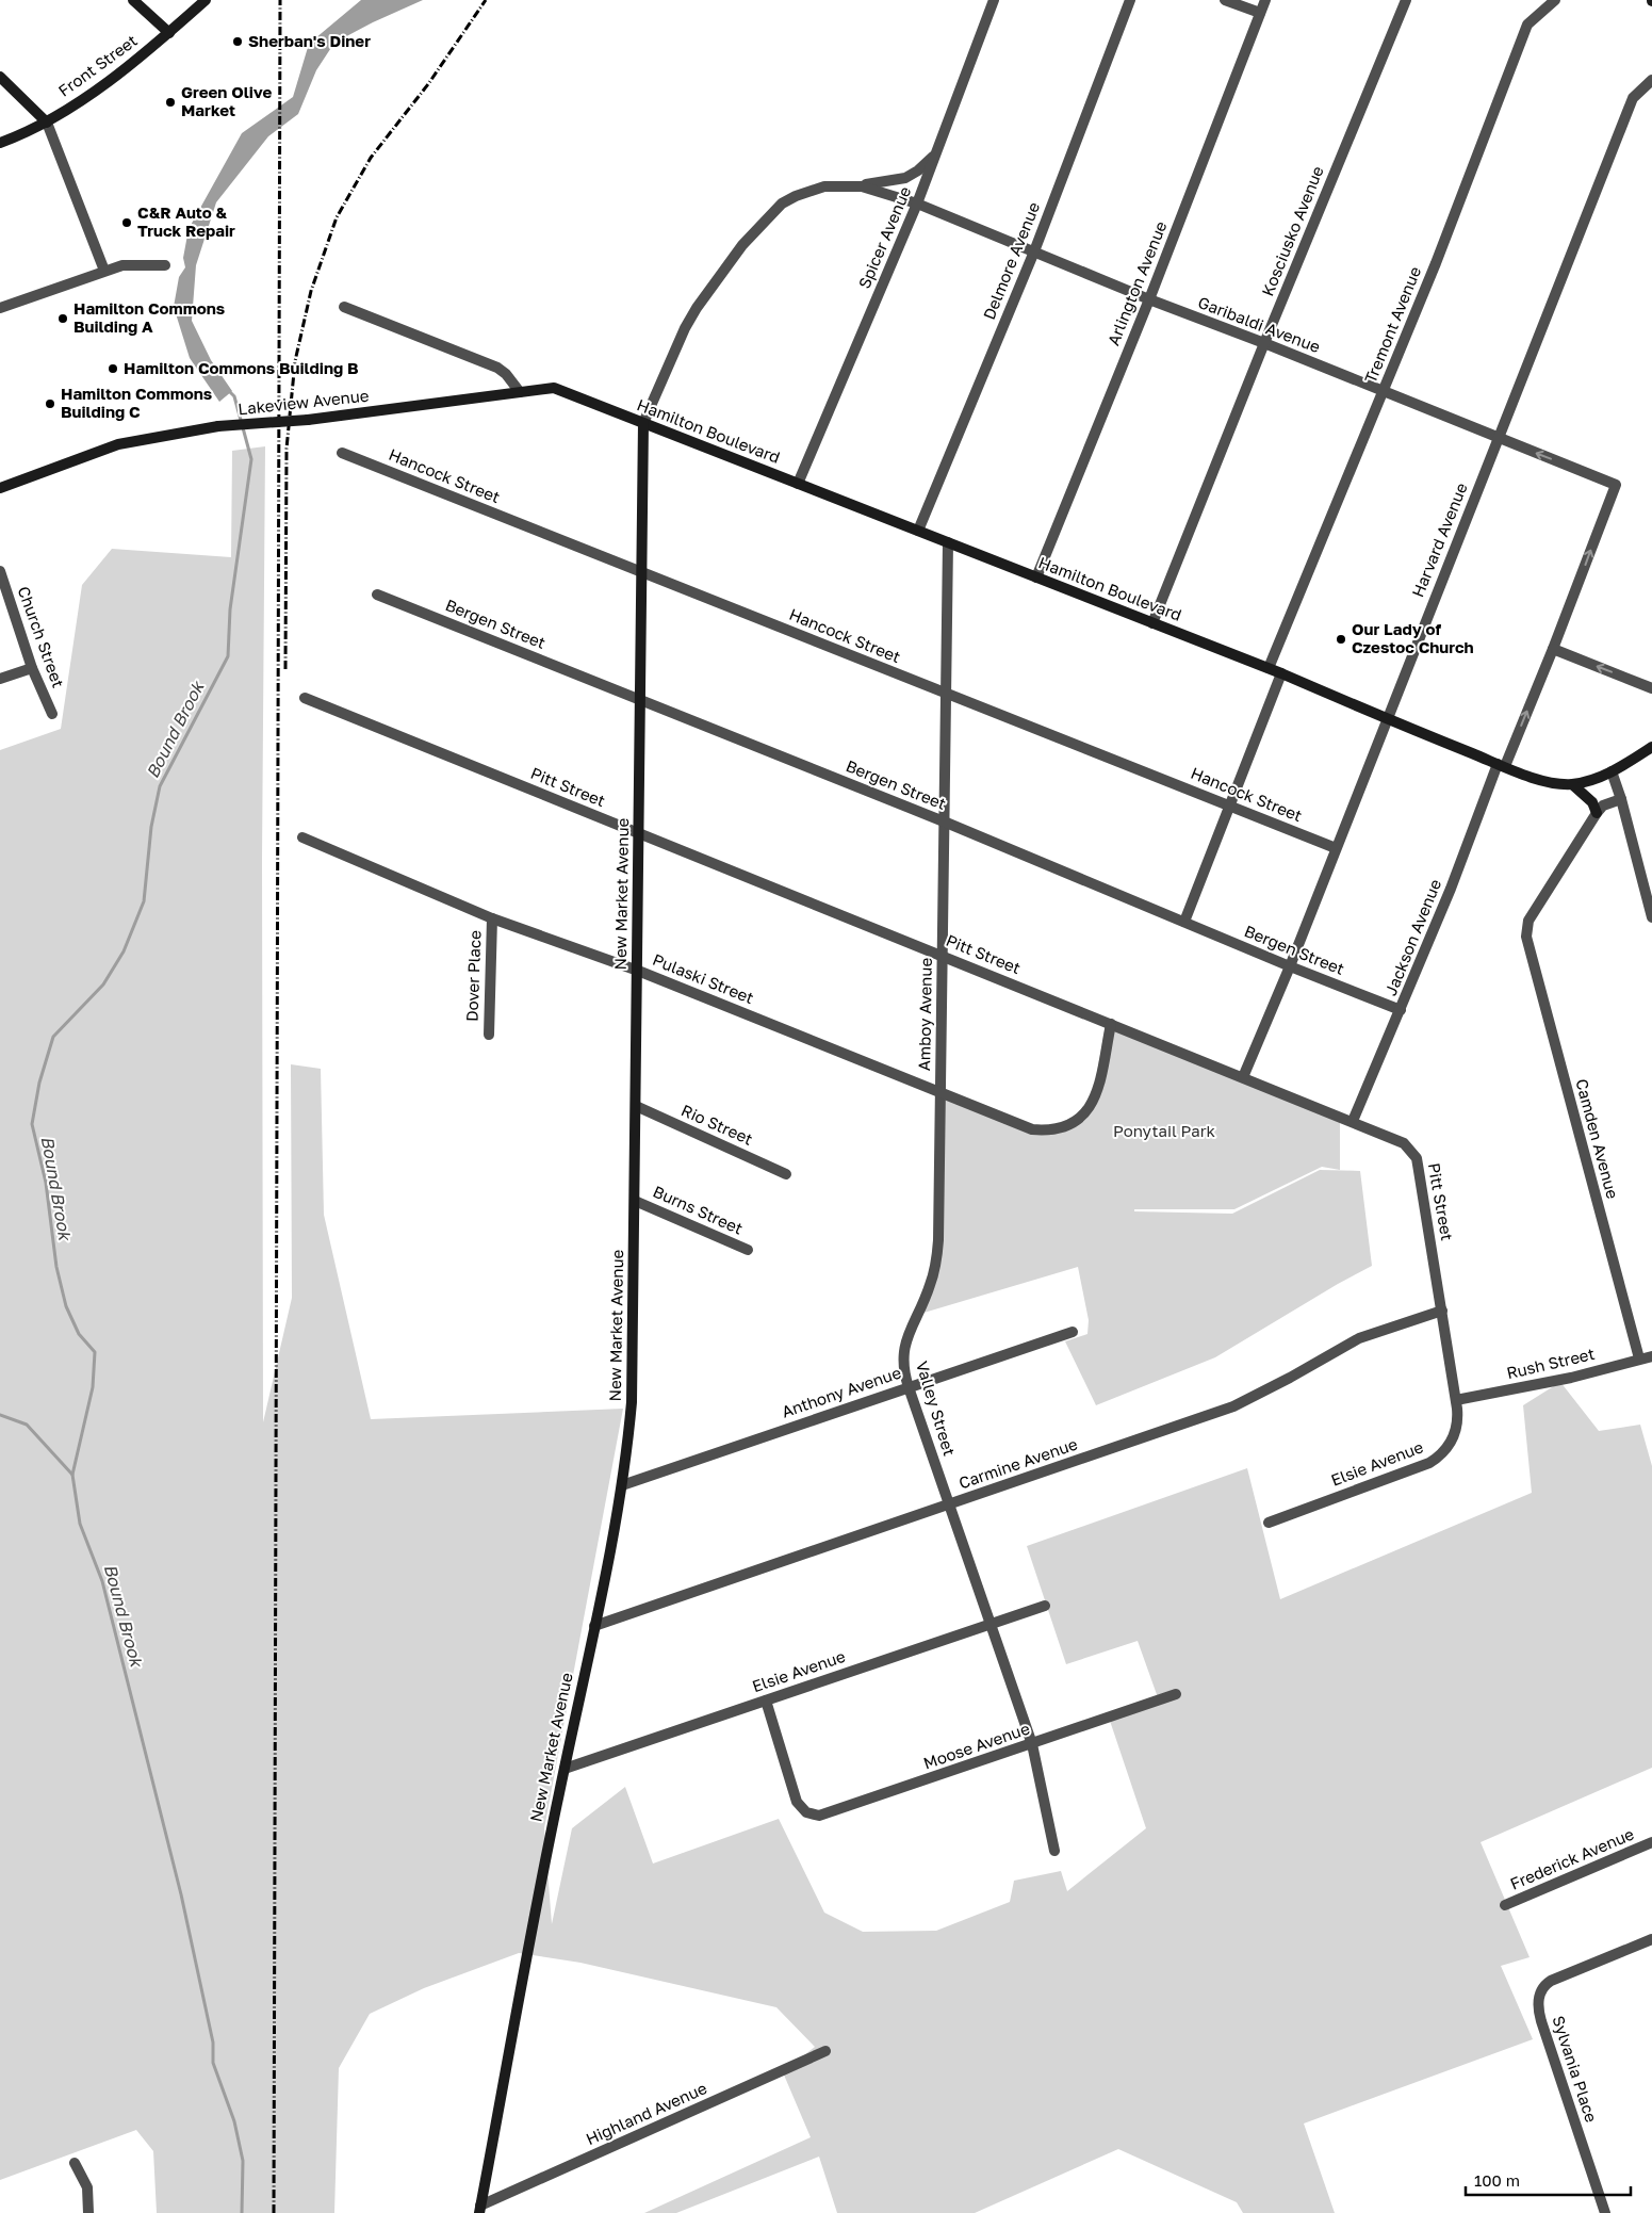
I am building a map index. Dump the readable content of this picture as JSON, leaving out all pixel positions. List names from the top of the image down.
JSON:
{
  "streets": {
    "main road": [
      "Front Street",
      "Lakeview Avenue",
      "Hamilton Boulevard",
      "New Market Avenue"
    ],
    "street": [
      "Kosciusko Avenue",
      "Spicer Avenue",
      "Delmore Avenue",
      "Arlington Avenue",
      "Garibaldi Avenue",
      "Tremont Avenue",
      "Hancock Street",
      "Harvard Avenue",
      "Bergen Street",
      "Church Street",
      "Pitt Street",
      "Jackson Avenue",
      "Dover Place",
      "Pulaski Street",
      "Amboy Avenue",
      "Rio Street",
      "Camden Avenue",
      "Burns Street",
      "Rush Street",
      "Anthony Avenue",
      "Valley Street",
      "Carmine Avenue",
      "Elsie Avenue",
      "Moose Avenue",
      "Frederick Avenue",
      "Sylvania Place",
      "Highland Avenue"
    ]
  },
  "crossings": [
    ["Kosciusko Avenue", "Garibaldi Avenue"],
    ["Kosciusko Avenue", "Hamilton Boulevard"],
    ["Spicer Avenue", "Garibaldi Avenue"],
    ["Spicer Avenue", "Hamilton Boulevard"],
    ["Delmore Avenue", "Garibaldi Avenue"],
    ["Delmore Avenue", "Hamilton Boulevard"],
    ["Arlington Avenue", "Garibaldi Avenue"],
    ["Arlington Avenue", "Hamilton Boulevard"],
    ["Garibaldi Avenue", "Tremont Avenue"],
    ["Garibaldi Avenue", "Harvard Avenue"],
    ["Garibaldi Avenue", "Jackson Avenue"],
    ["Tremont Avenue", "Hamilton Boulevard"],
    ["Lakeview Avenue", "Hamilton Boulevard"],
    ["Hamilton Boulevard", "Harvard Avenue"],
    ["Hamilton Boulevard", "New Market Avenue"],
    ["Hamilton Boulevard", "Jackson Avenue"],
    ["Hamilton Boulevard", "Amboy Avenue"],
    ["Hancock Street", "Harvard Avenue"],
    ["Hancock Street", "New Market Avenue"],
    ["Hancock Street", "Amboy Avenue"],
    ["Harvard Avenue", "Bergen Street"],
    ["Harvard Avenue", "Pitt Street"],
    ["Bergen Street", "New Market Avenue"],
    ["Bergen Street", "Jackson Avenue"],
    ["Bergen Street", "Amboy Avenue"],
    ["Pitt Street", "New Market Avenue"],
    ["Pitt Street", "Jackson Avenue"],
    ["Pitt Street", "Pulaski Street"],
    ["Pitt Street", "Amboy Avenue"],
    ["Pitt Street", "Rush Street"],
    ["Pitt Street", "Carmine Avenue"],
    ["Pitt Street", "Elsie Avenue"],
    ["New Market Avenue", "Pulaski Street"],
    ["New Market Avenue", "Rio Street"],
    ["New Market Avenue", "Burns Street"],
    ["New Market Avenue", "Anthony Avenue"],
    ["New Market Avenue", "Carmine Avenue"],
    ["New Market Avenue", "Elsie Avenue"],
    ["New Market Avenue", "Highland Avenue"],
    ["Dover Place", "Pulaski Street"],
    ["Pulaski Street", "Amboy Avenue"],
    ["Amboy Avenue", "Valley Street"],
    ["Camden Avenue", "Rush Street"],
    ["Rush Street", "Elsie Avenue"],
    ["Anthony Avenue", "Valley Street"],
    ["Valley Street", "Carmine Avenue"],
    ["Valley Street", "Elsie Avenue"],
    ["Valley Street", "Moose Avenue"],
    ["Elsie Avenue", "Moose Avenue"]
  ],
  "one_way": ["Jackson Avenue"],
  "water": ["Bound Brook"],
  "parks": ["Ponytail Park"],
  "places": [
    "Sherban's Diner",
    "Green Olive Market",
    "C&R Auto & Truck Repair",
    "Hamilton Commons Building A",
    "Hamilton Commons Building B",
    "Hamilton Commons Building C",
    "Our Lady of Czestoc Church"
  ],
  "scale_bar": "100 m"
}
